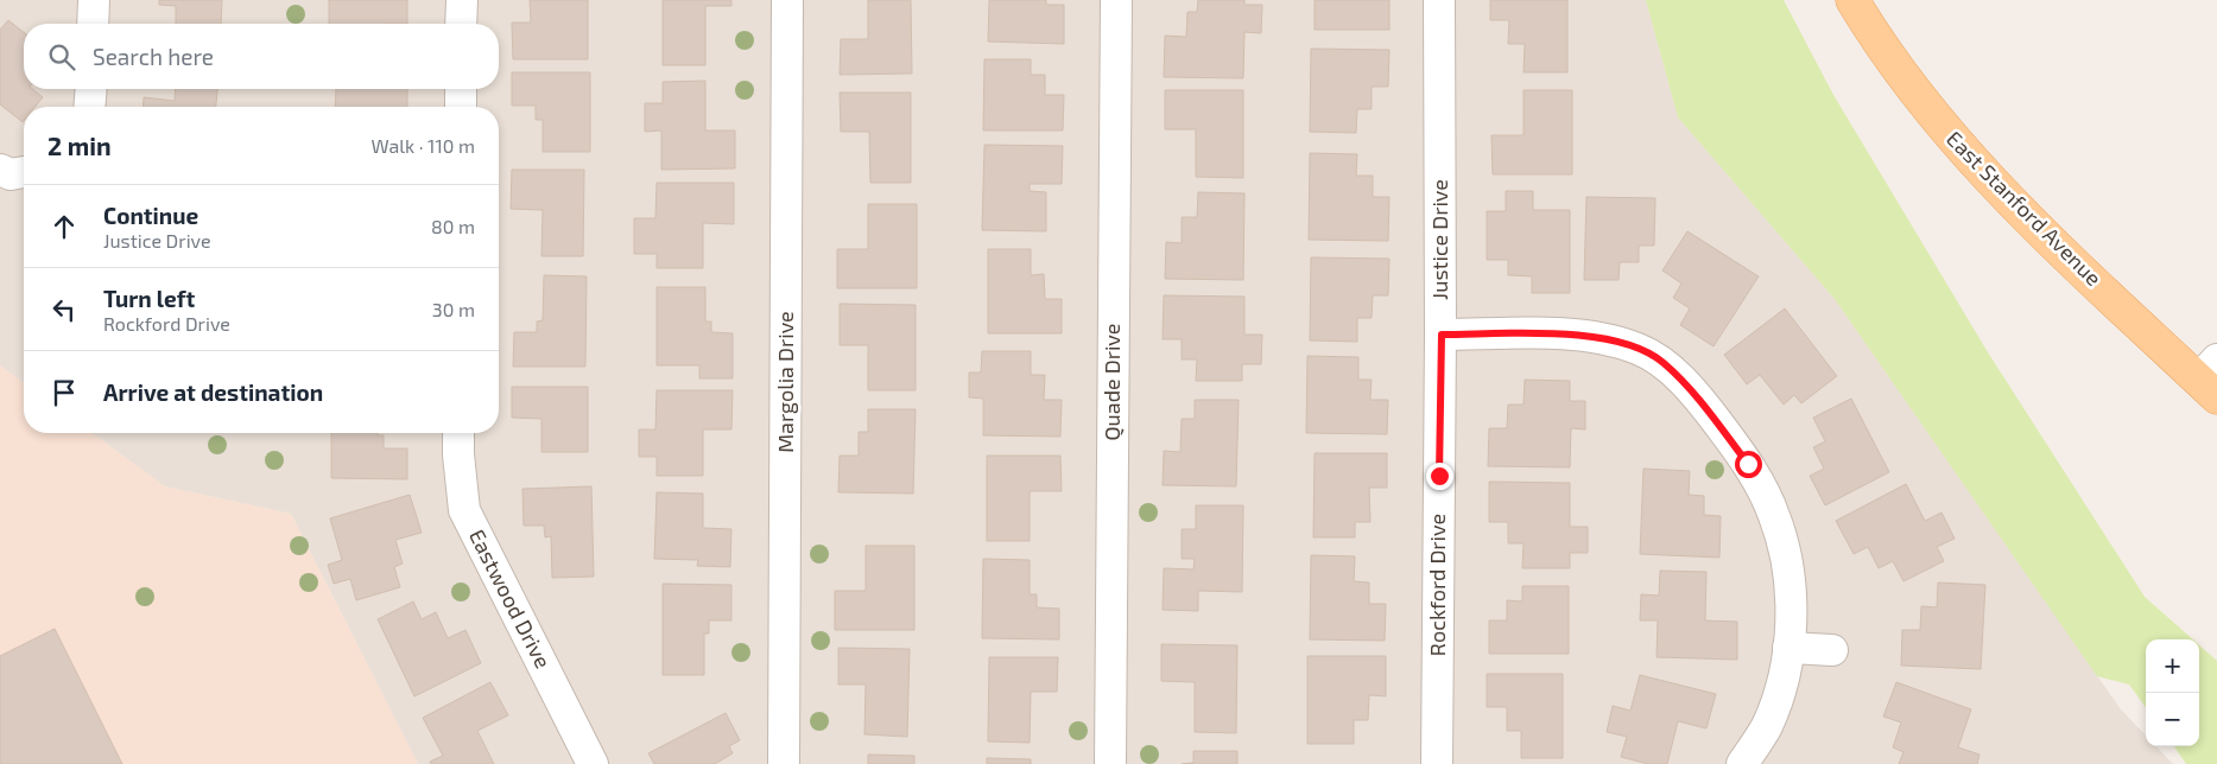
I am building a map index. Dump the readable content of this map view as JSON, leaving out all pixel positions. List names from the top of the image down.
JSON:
{
  "streets": {
    "main road": ["East Stanford Avenue"],
    "street": [
      "Justice Drive",
      "Margolia Drive",
      "Quade Drive",
      "Rockford Drive",
      "Eastwood Drive"
    ]
  },
  "crossings": [
    ["Justice Drive", "Rockford Drive"]
  ],
  "page": {
    "search": "Search here",
    "heading": ["2 min", "Walk · 110 m"],
    "list": [
      ["Continue", "Justice Drive", "80 m"],
      ["Turn left", "Rockford Drive", "30 m"],
      "Arrive at destination"
    ],
    "map_buttons": ["+", "−"]
  }
}
